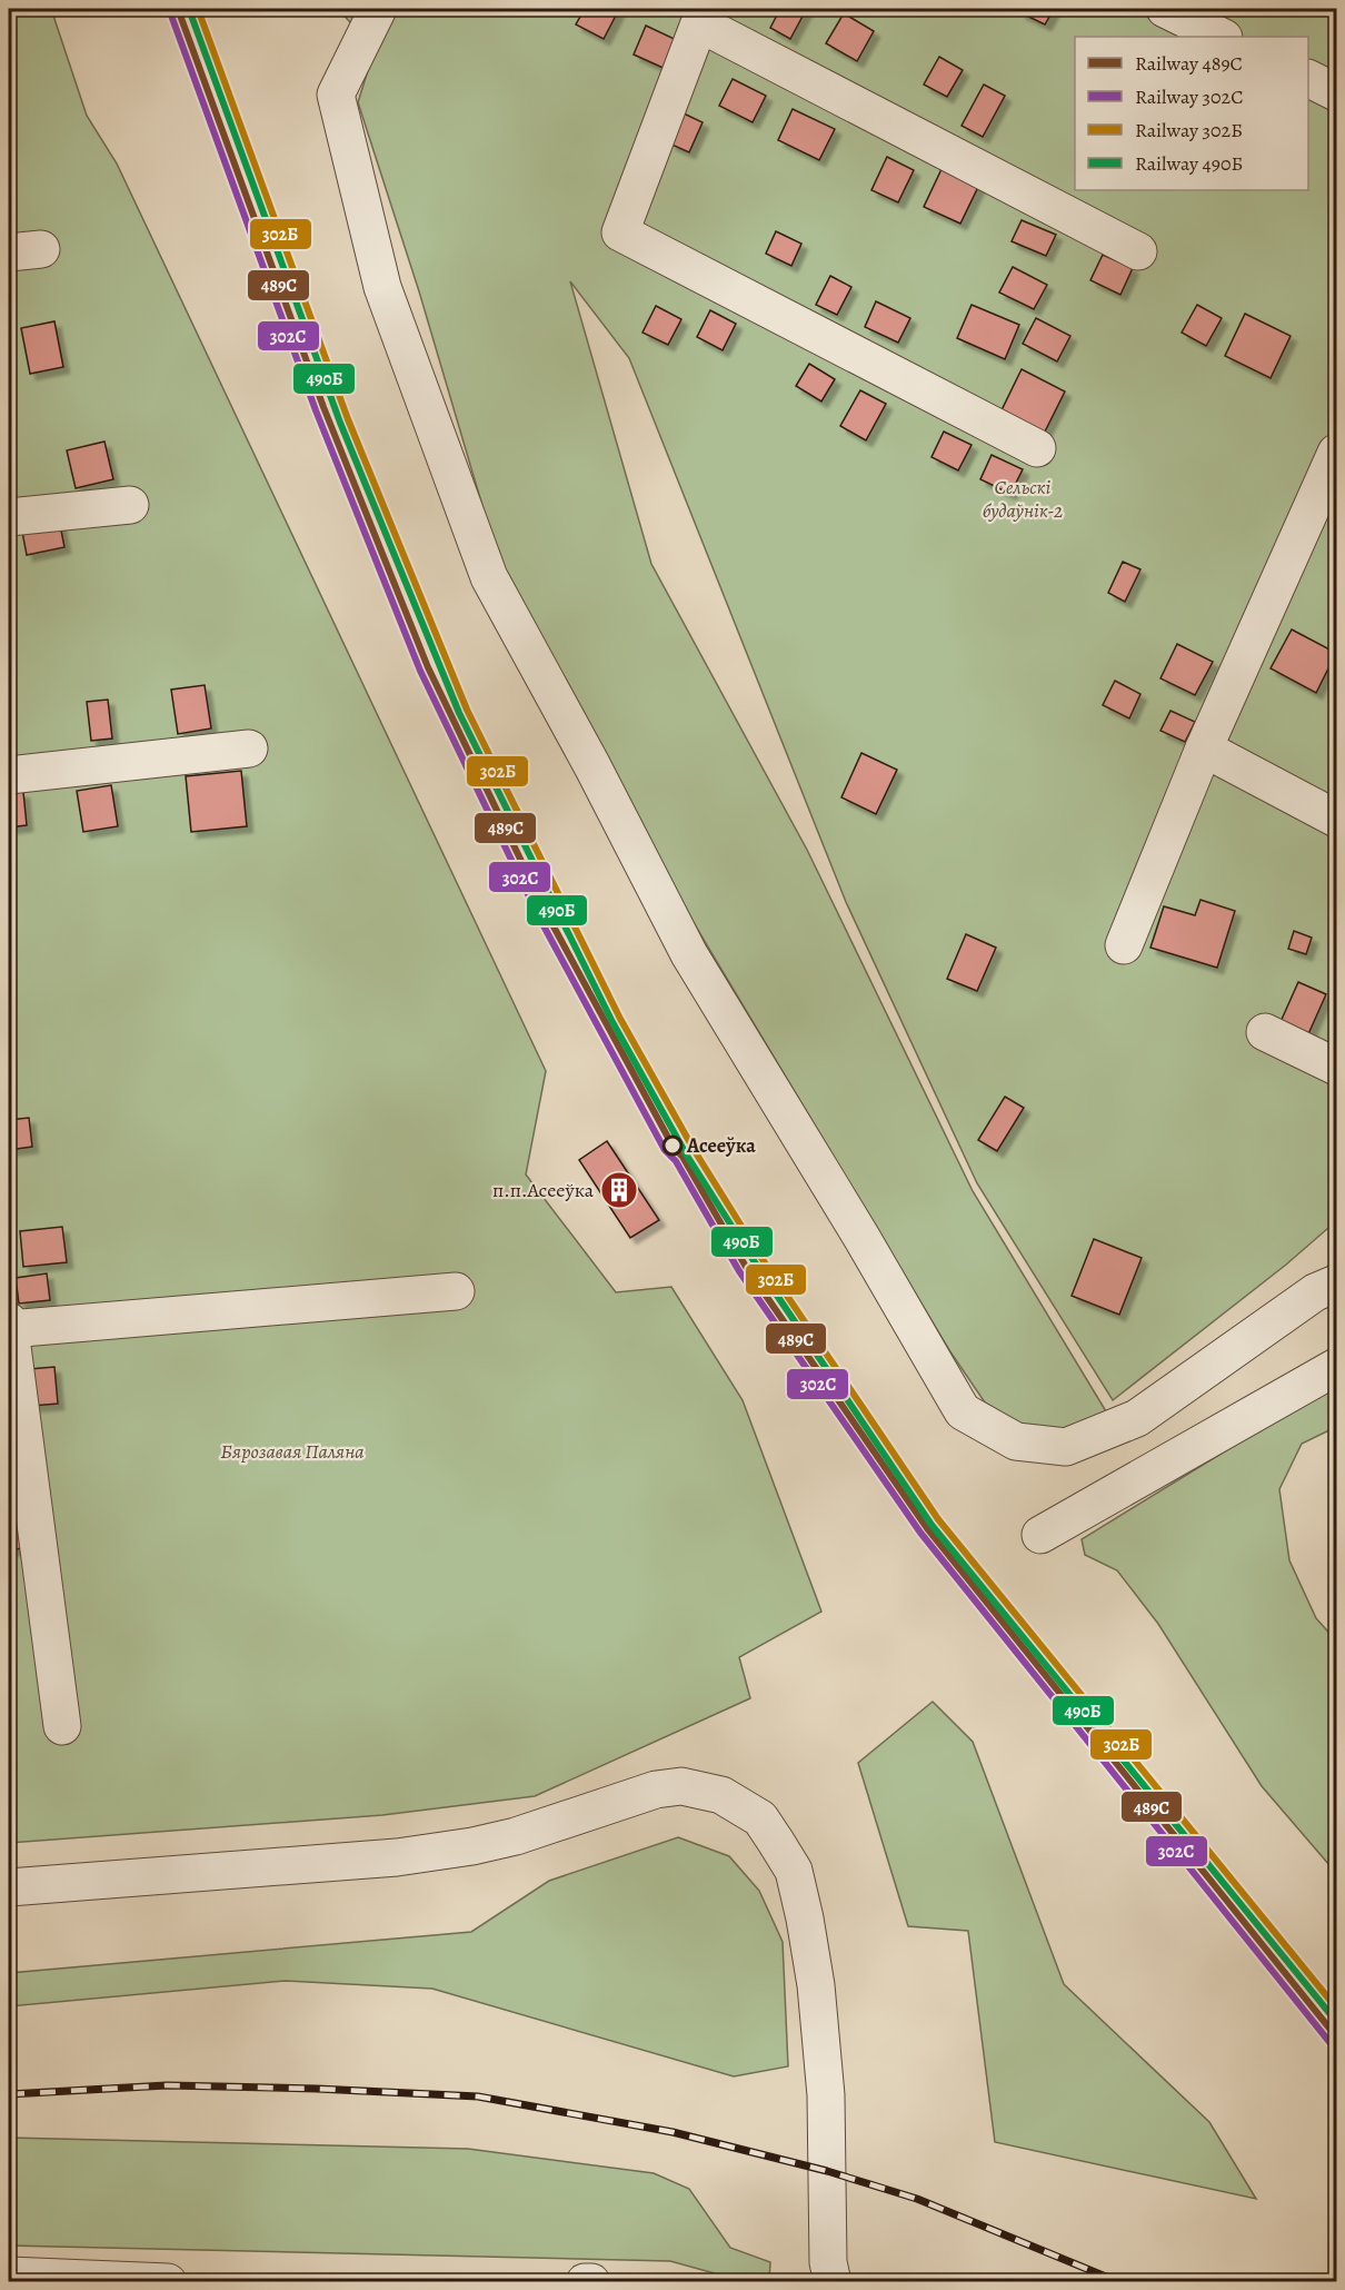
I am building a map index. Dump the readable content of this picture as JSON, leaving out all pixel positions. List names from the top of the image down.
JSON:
{
  "parks": ["Сельскі будаўнік-2", "Бярозавая Паляна"],
  "places": {
    "other": ["Асееўка"],
    "building": ["п.п.Асееўка"]
  },
  "lines": [
    "rail line 489С",
    "rail line 302Б",
    "rail line 302С",
    "rail line 490Б"
  ],
  "legend": [
    "Railway 489С",
    "Railway 302С",
    "Railway 302Б",
    "Railway 490Б"
  ]
}
